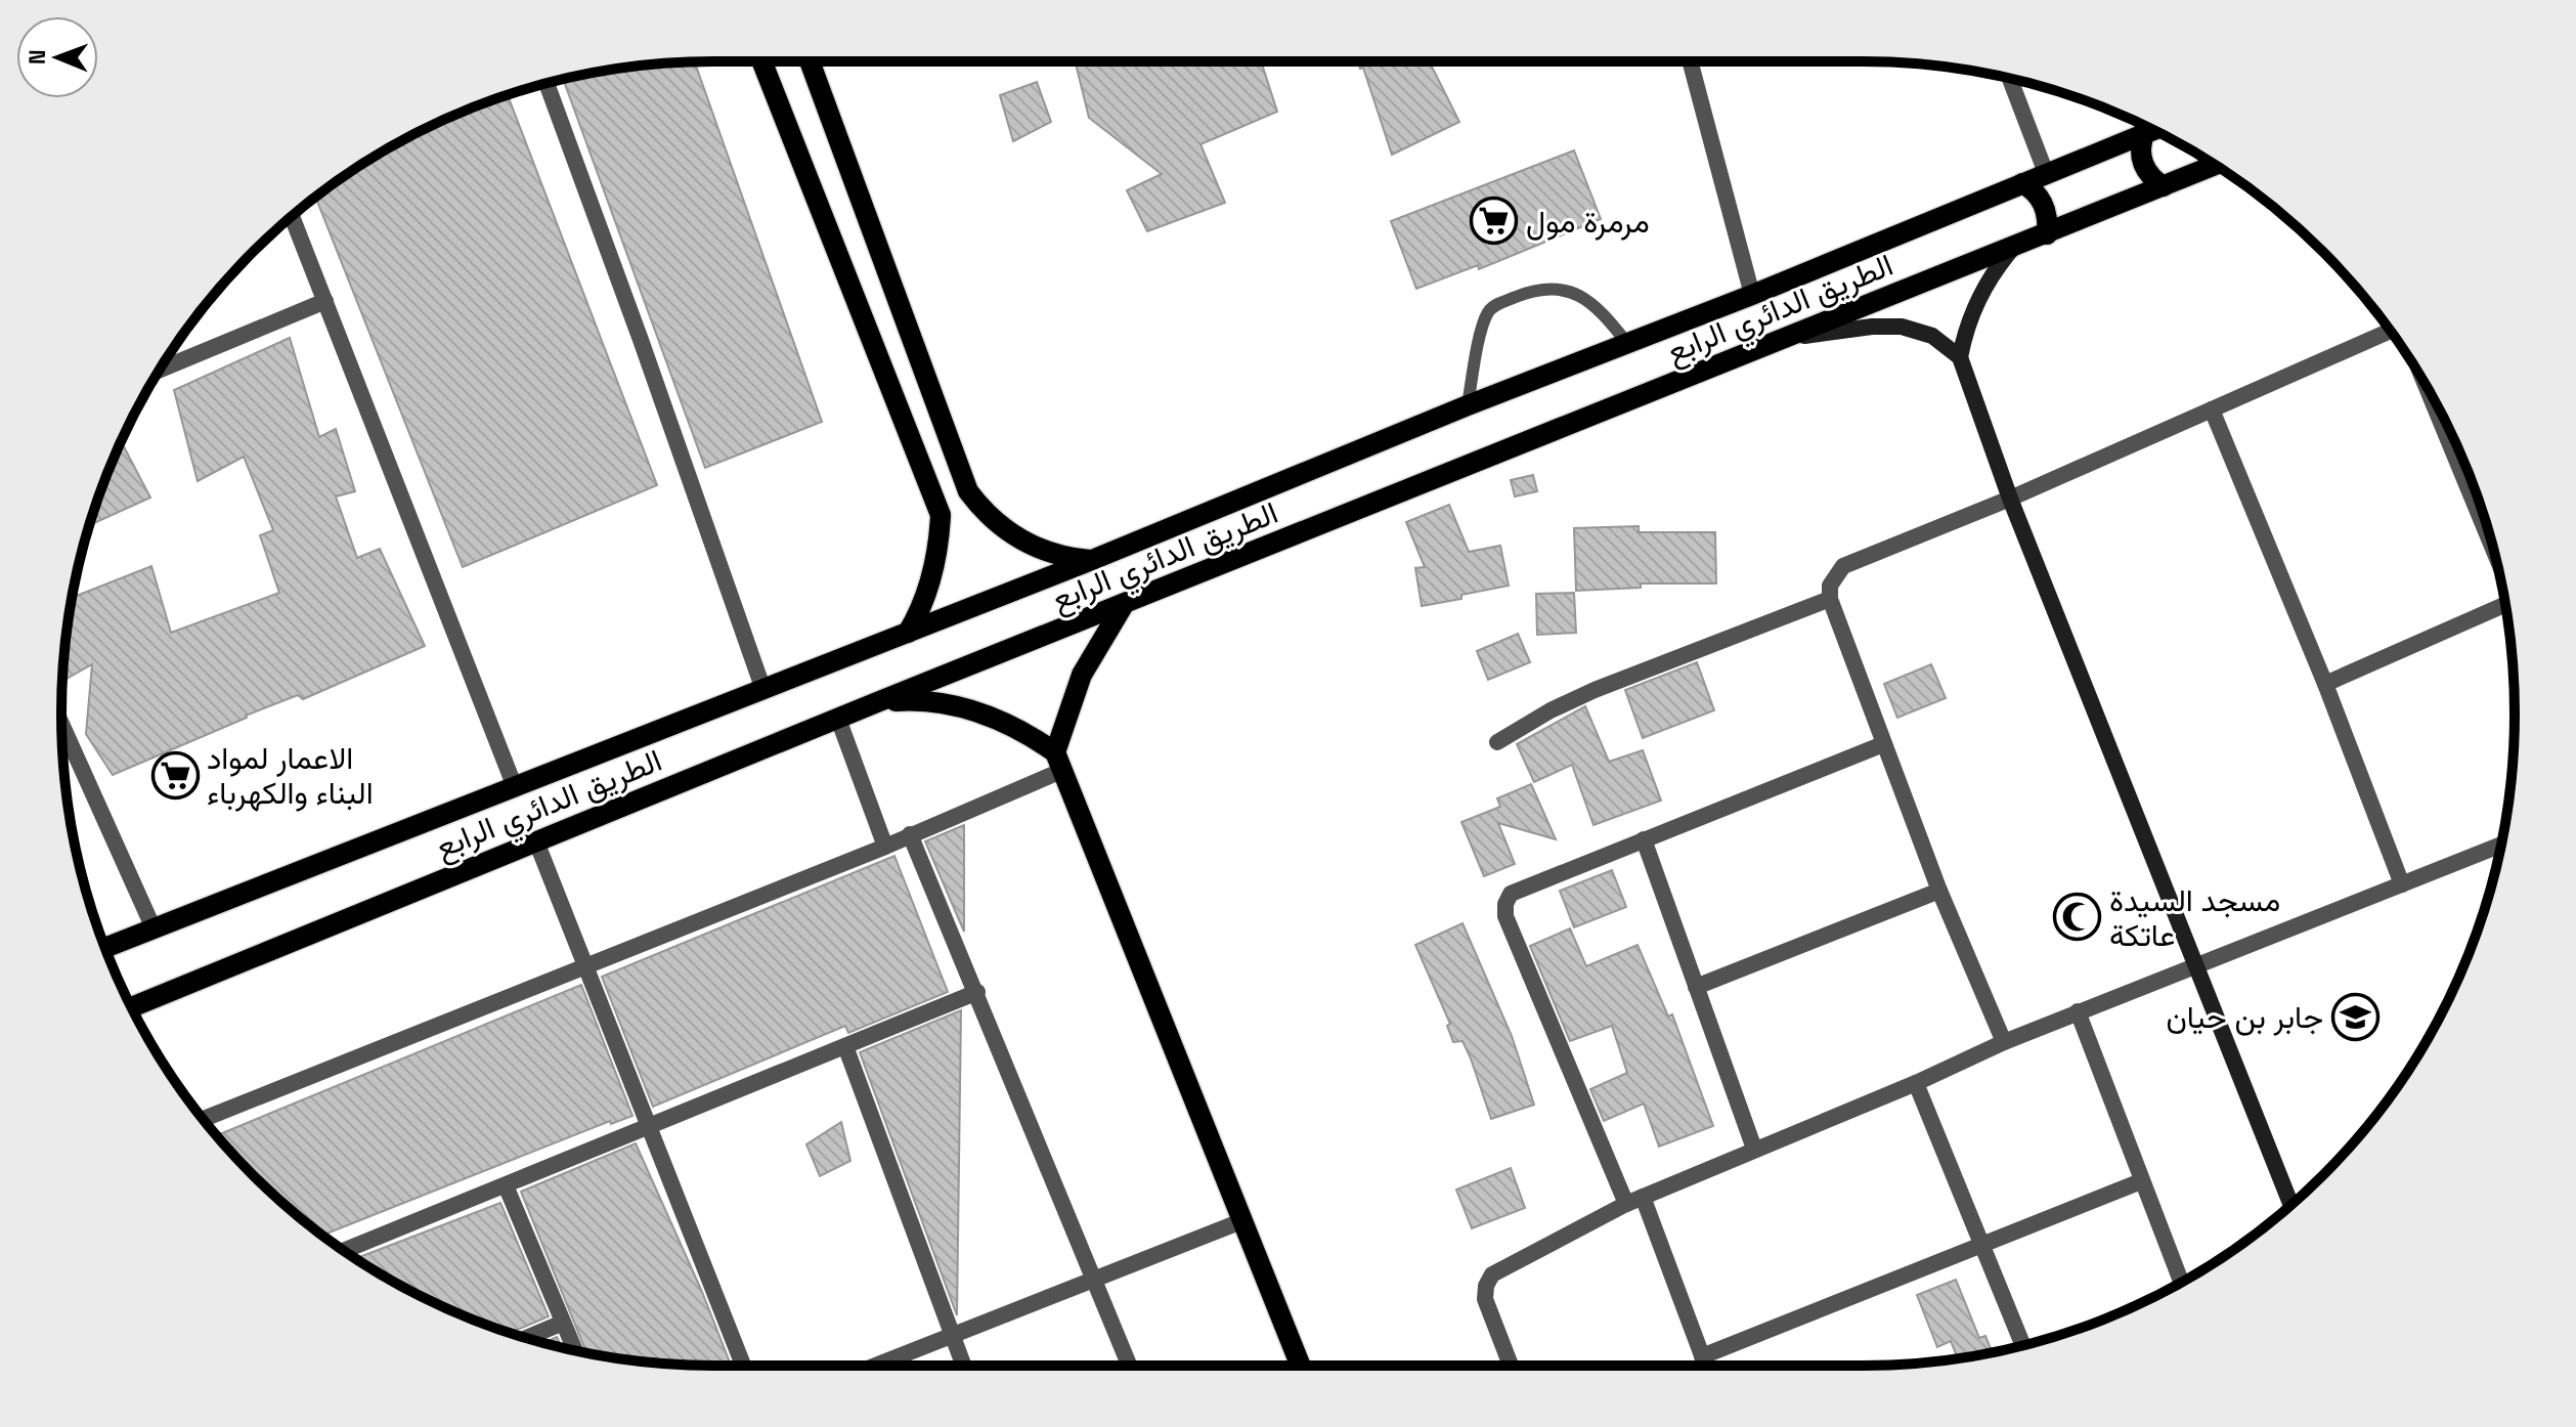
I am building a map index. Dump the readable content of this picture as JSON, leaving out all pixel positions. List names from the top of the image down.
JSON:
{
  "streets": {
    "main road": ["الطريق الدائري الرابع"]
  },
  "places": {
    "supermarket": ["مرمرة مول", "الاعمار لمواد البناء والكهرباء"],
    "mosque": ["مسجد السيدة عاتكة"],
    "school or university": ["جابر بن حيان"]
  },
  "north": "left"
}
